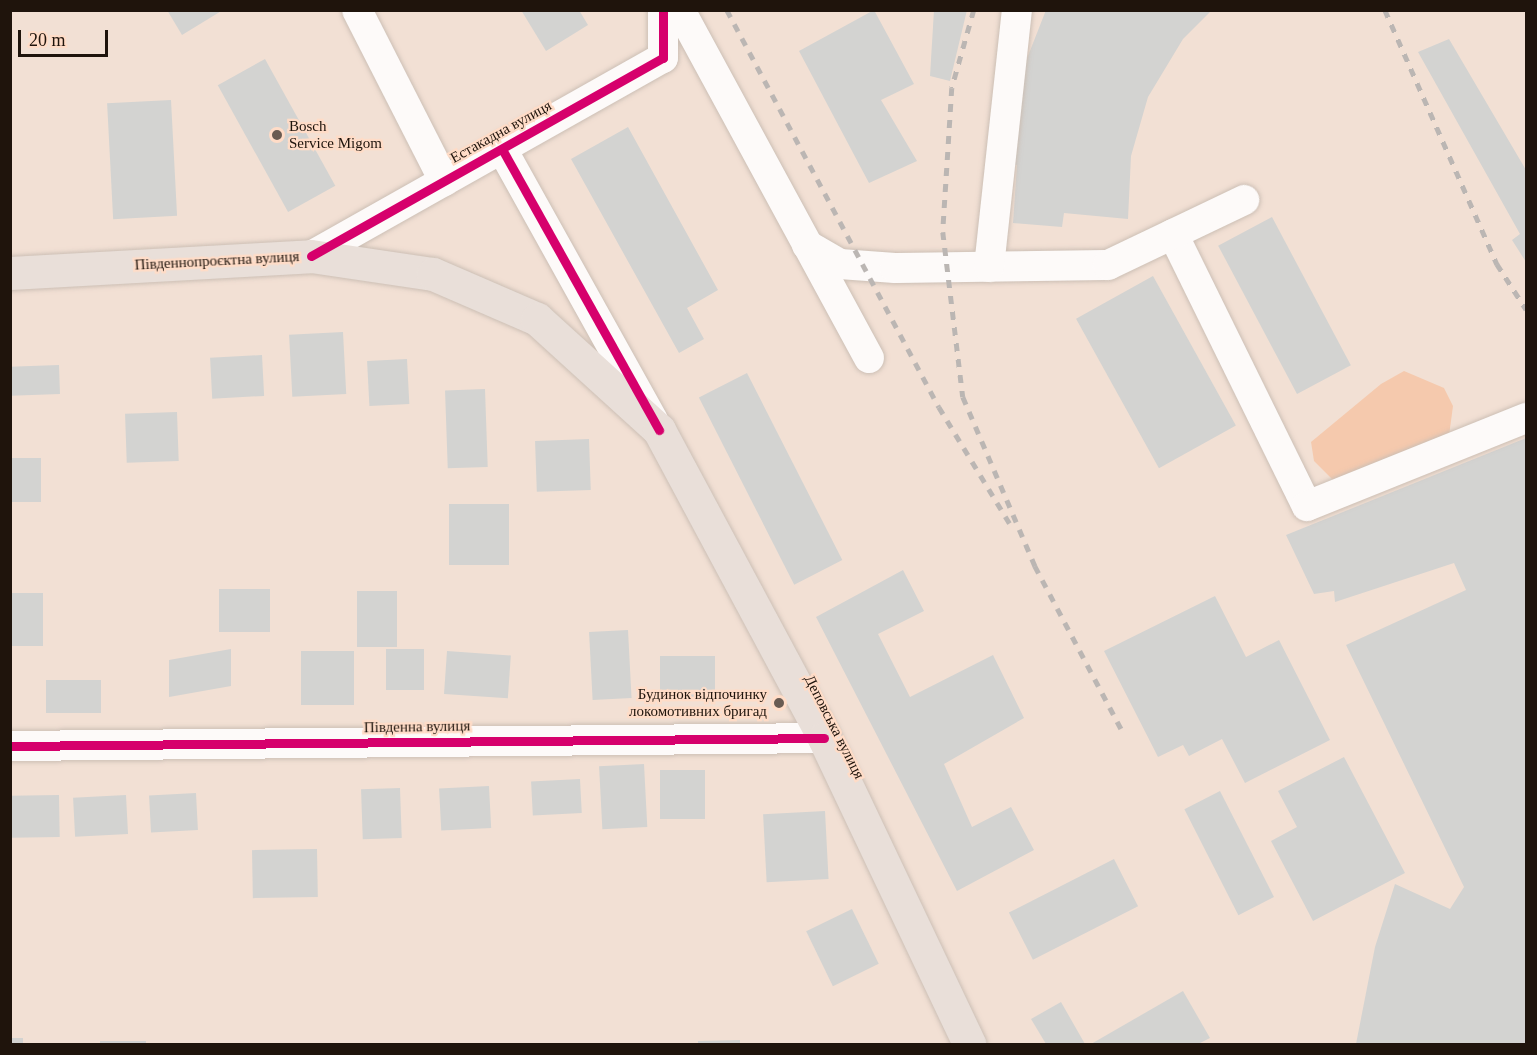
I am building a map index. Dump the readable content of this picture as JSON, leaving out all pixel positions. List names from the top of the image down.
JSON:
{
  "streets": {
    "main road": ["Південнопроєктна вулиця", "Деповська вулиця"],
    "street": ["Естакадна вулиця", "Південна вулиця"]
  },
  "crossings": [
    ["Естакадна вулиця", "Південнопроєктна вулиця"],
    ["Південнопроєктна вулиця", "Деповська вулиця"],
    ["Південна вулиця", "Деповська вулиця"]
  ],
  "places": ["Bosch Service Migom", "Будинок відпочинку локомотивних бригад"],
  "scale_bar": "20 m"
}
